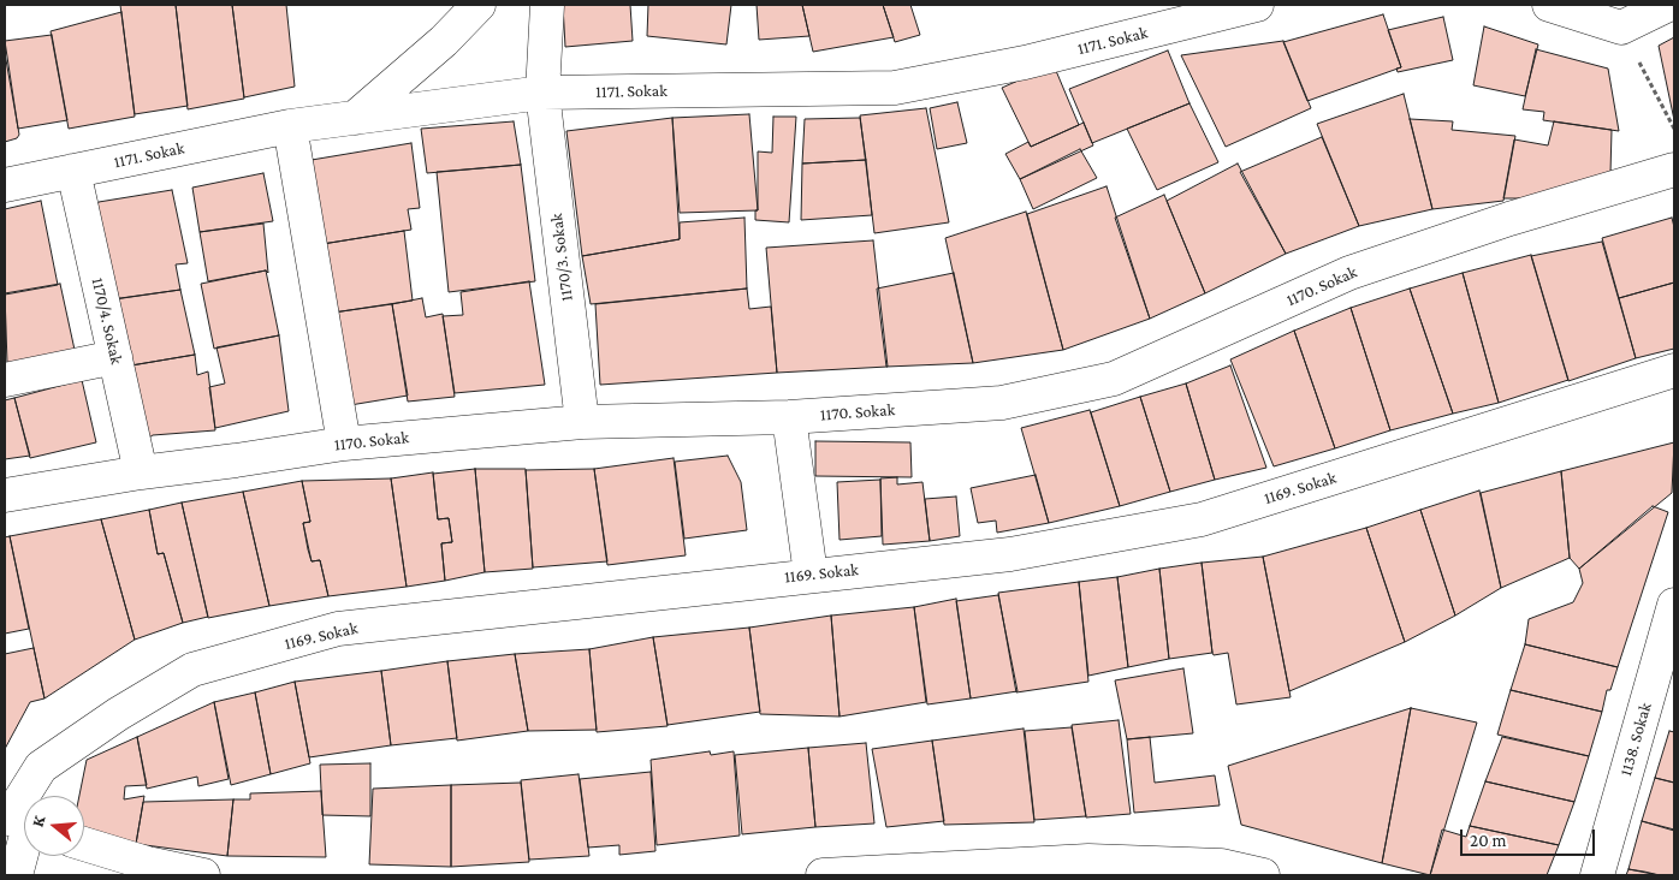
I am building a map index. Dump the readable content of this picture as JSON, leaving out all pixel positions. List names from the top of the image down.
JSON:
{
  "streets": {
    "street": [
      "1171. Sokak",
      "1170/3. Sokak",
      "1170. Sokak",
      "1170/4. Sokak",
      "1169. Sokak",
      "1138. Sokak"
    ]
  },
  "crossings": [
    ["1171. Sokak", "1170/3. Sokak"],
    ["1171. Sokak", "1170/4. Sokak"],
    ["1170/3. Sokak", "1170. Sokak"],
    ["1170. Sokak", "1170/4. Sokak"]
  ],
  "scale_bar": "20 m",
  "north": "left"
}
